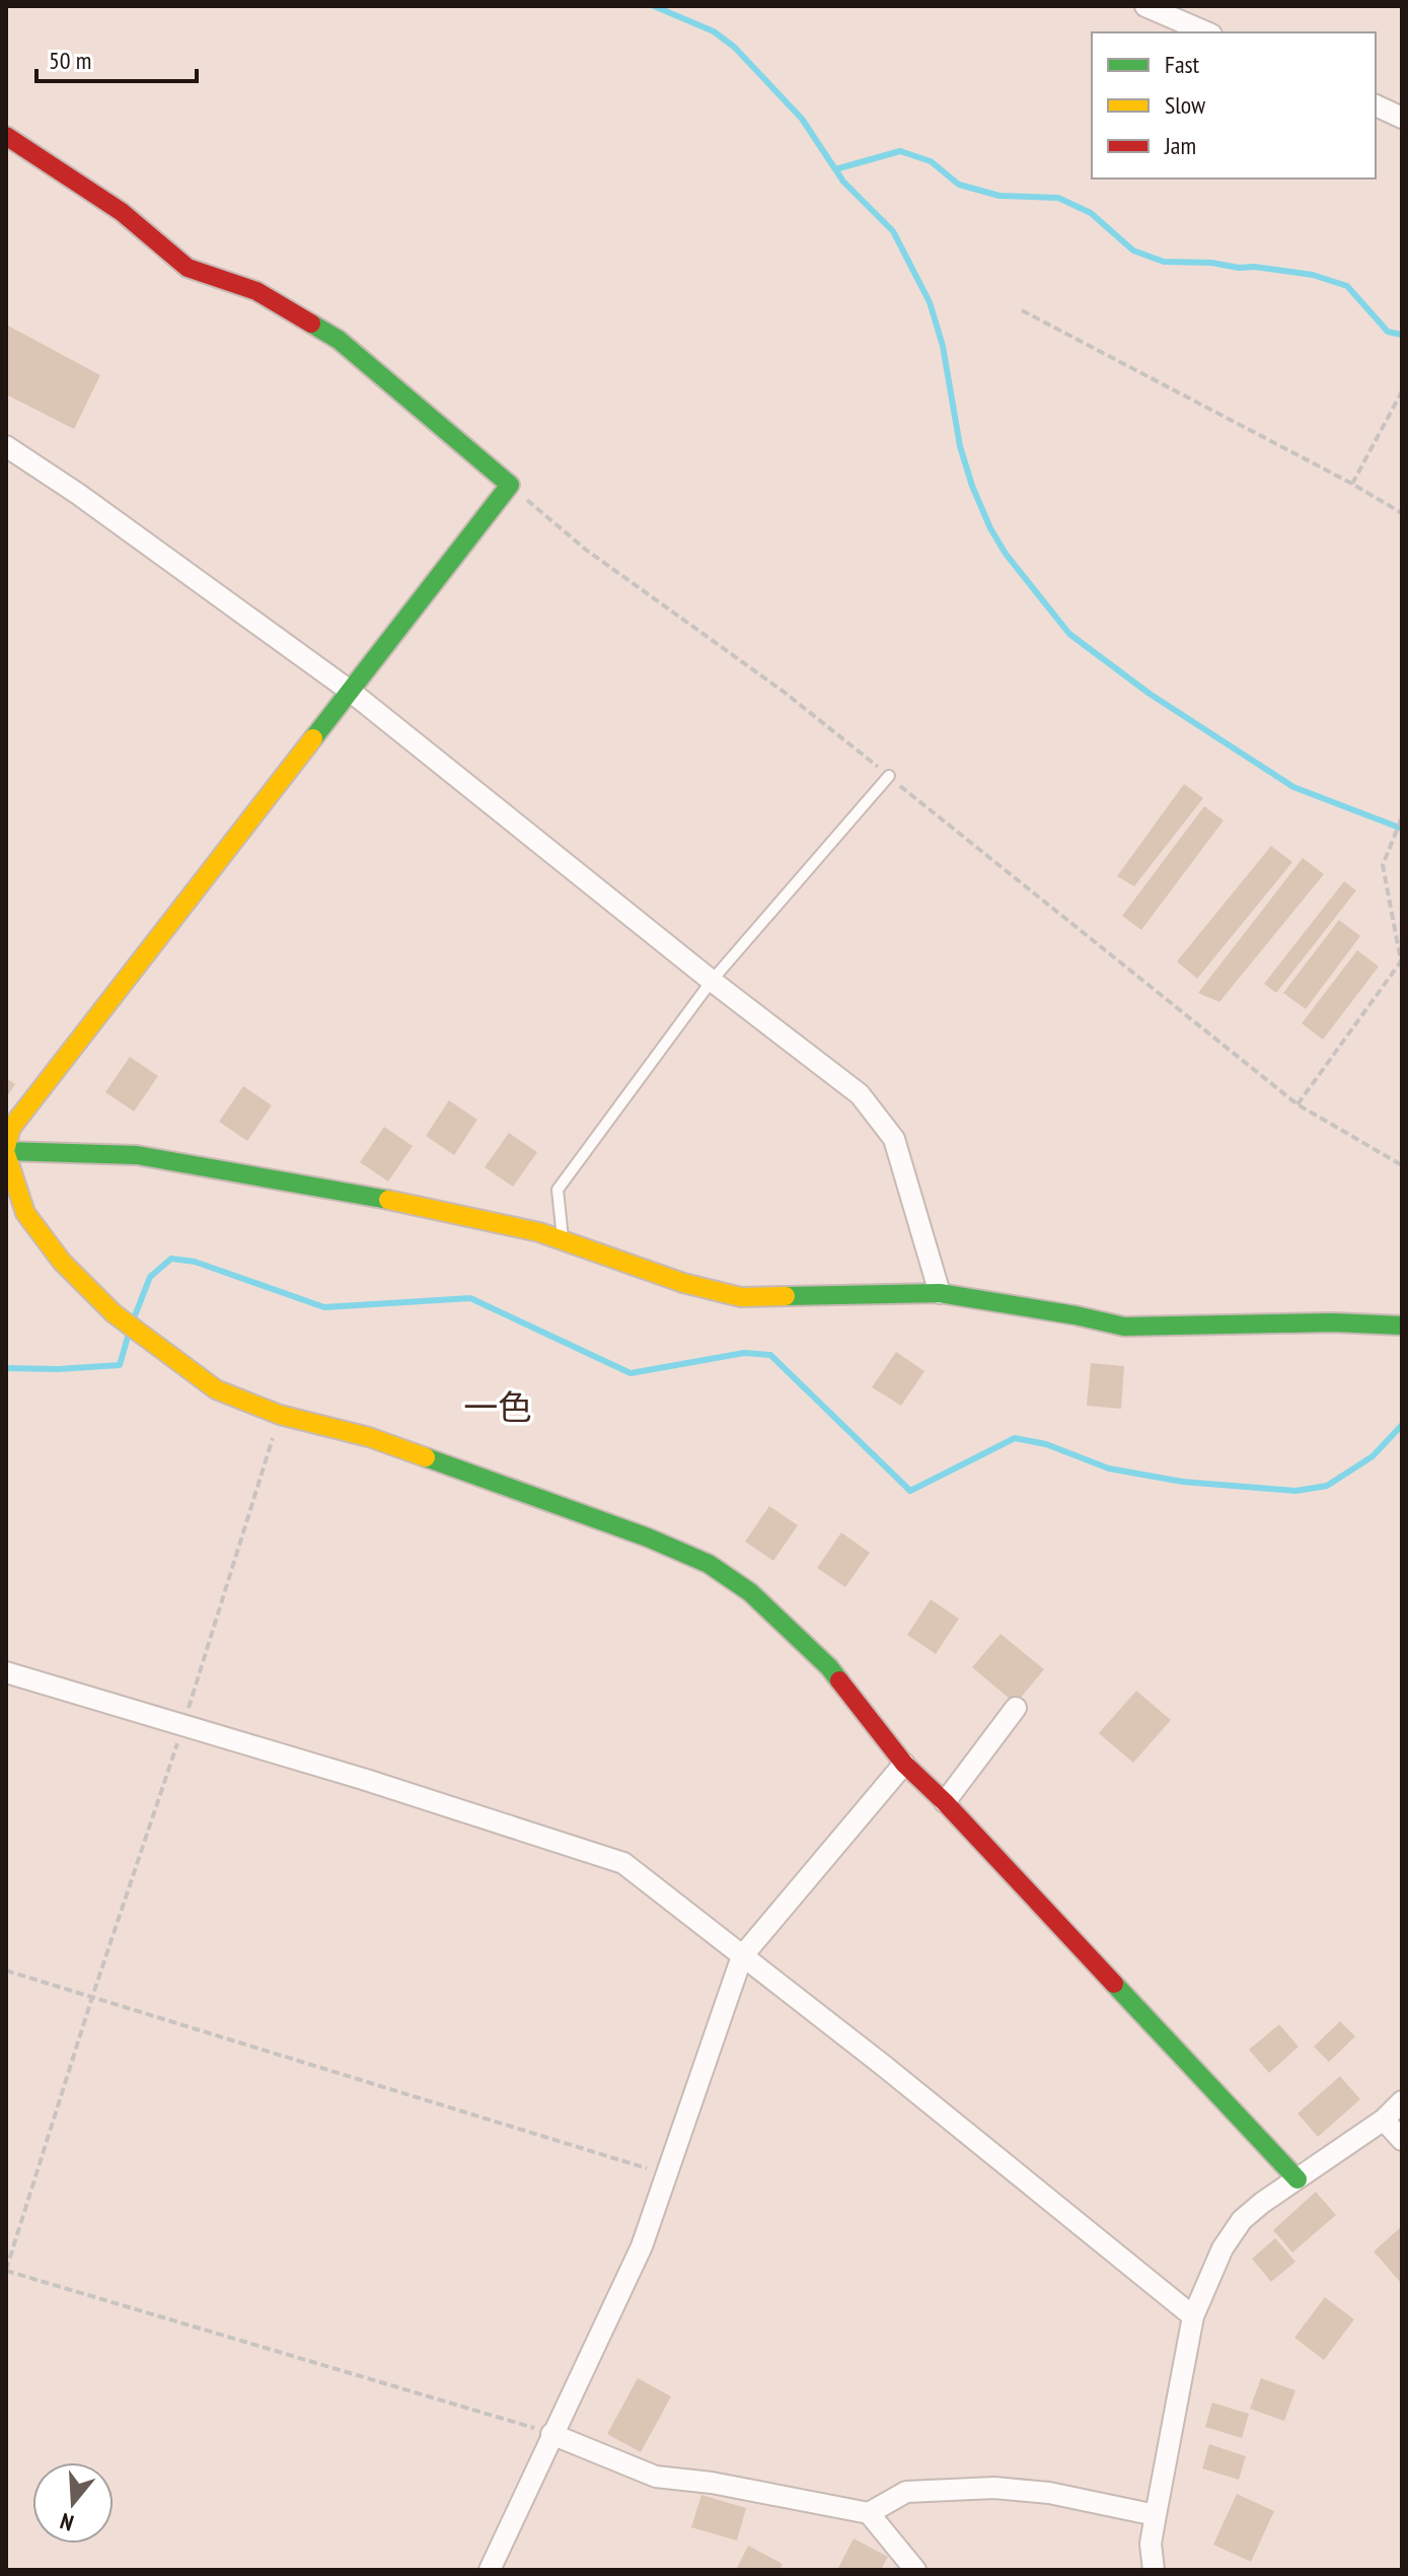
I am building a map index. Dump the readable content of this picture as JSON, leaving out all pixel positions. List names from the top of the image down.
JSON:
{
  "districts": ["一色"],
  "legend": ["Fast", "Slow", "Jam"],
  "scale_bar": "50 m",
  "north": "bottom"
}
